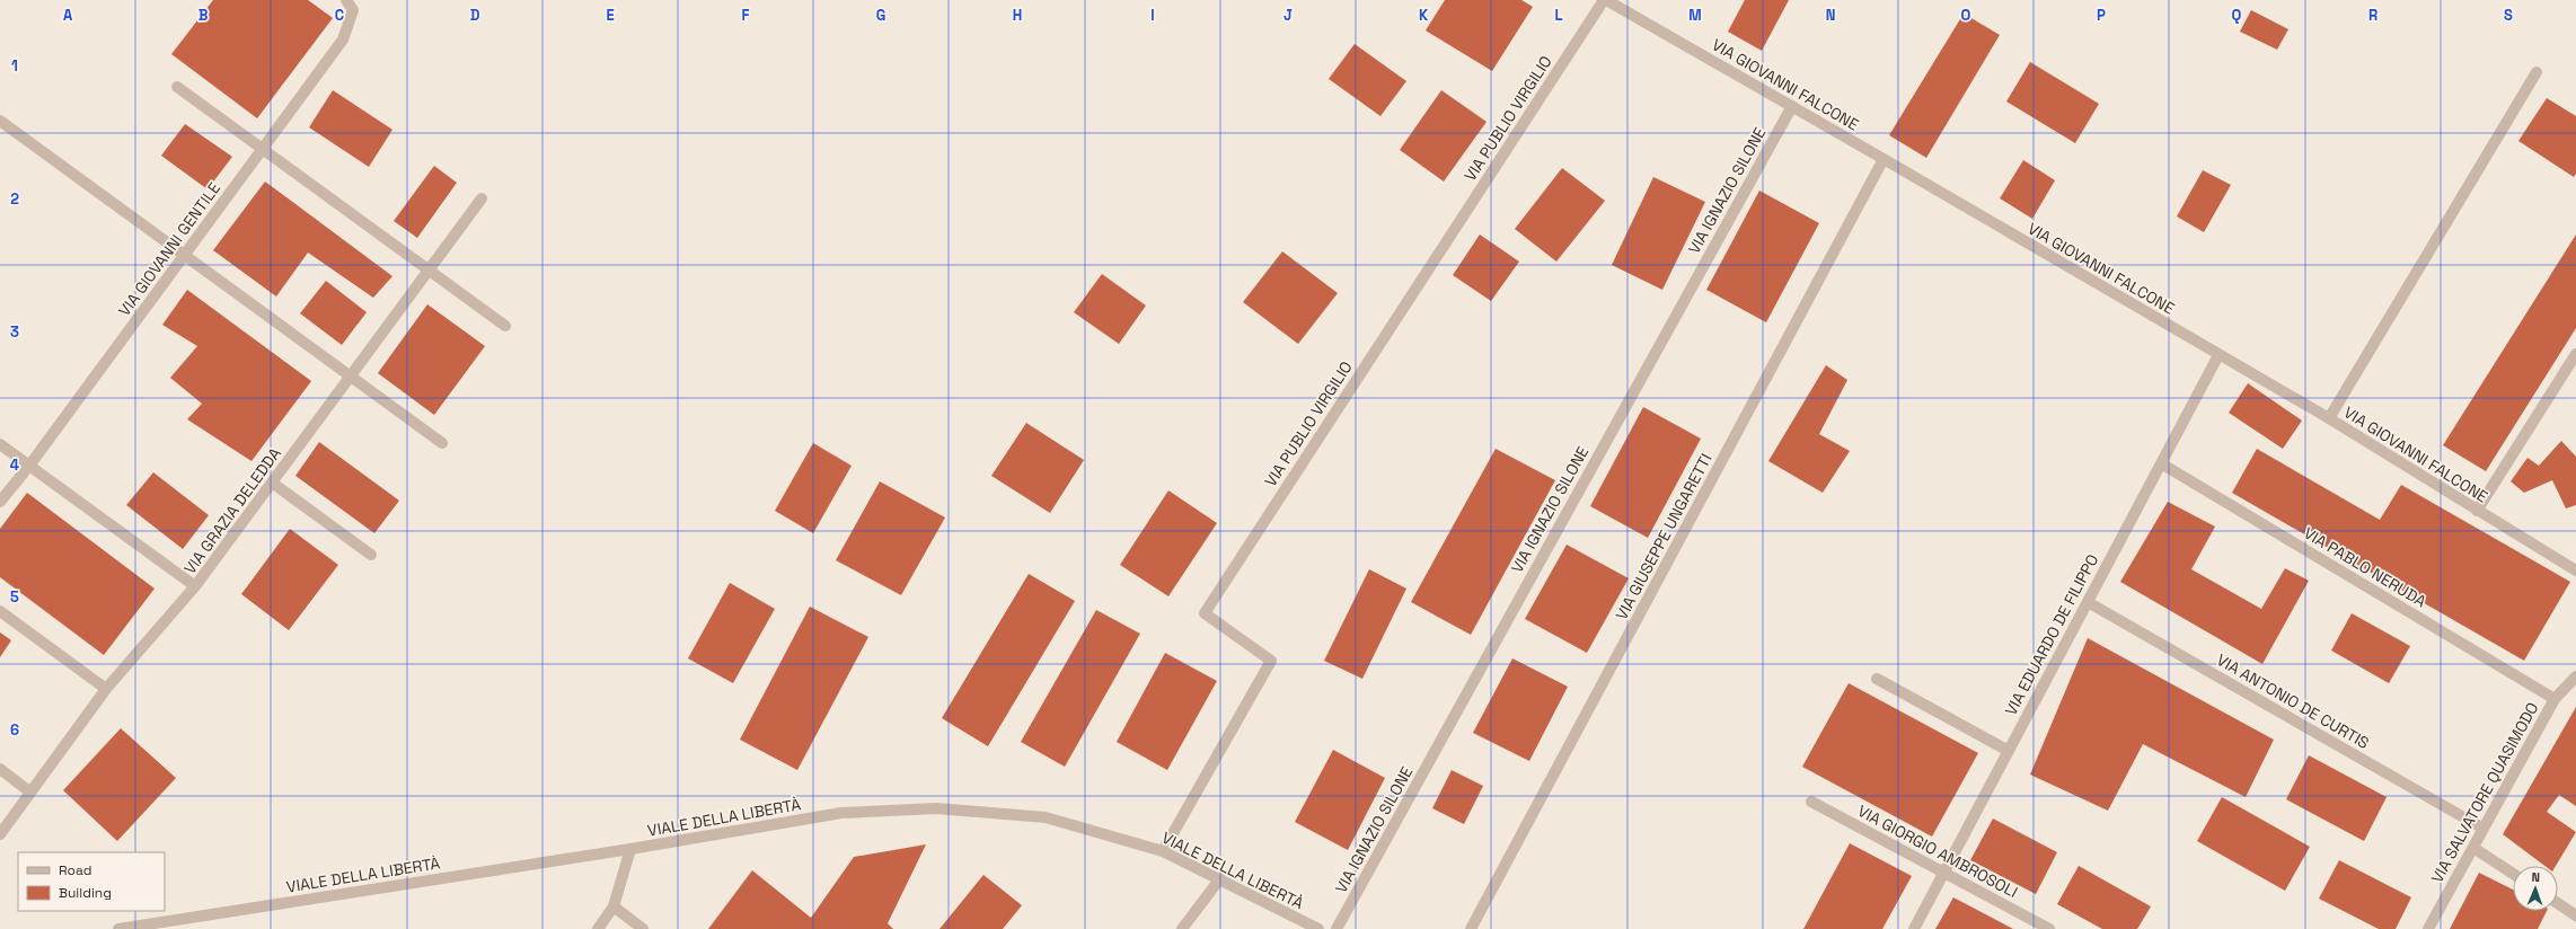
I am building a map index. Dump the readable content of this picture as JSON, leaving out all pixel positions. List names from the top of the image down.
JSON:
{
  "streets": {
    "street": [
      "VIA GIOVANNI FALCONE",
      "VIA PUBLIO VIRGILIO",
      "VIA IGNAZIO SILONE",
      "VIA GIOVANNI GENTILE",
      "VIA GRAZIA DELEDDA",
      "VIA GIUSEPPE UNGARETTI",
      "VIA PABLO NERUDA",
      "VIA EDUARDO DE FILIPPO",
      "VIA ANTONIO DE CURTIS",
      "VIA SALVATORE QUASIMODO",
      "VIALE DELLA LIBERTÀ",
      "VIA GIORGIO AMBROSOLI"
    ]
  },
  "crossings": [
    ["VIA GIOVANNI FALCONE", "VIA PUBLIO VIRGILIO"],
    ["VIA GIOVANNI FALCONE", "VIA IGNAZIO SILONE"],
    ["VIA GIOVANNI FALCONE", "VIA GIUSEPPE UNGARETTI"],
    ["VIA GIOVANNI FALCONE", "VIA EDUARDO DE FILIPPO"],
    ["VIA PUBLIO VIRGILIO", "VIALE DELLA LIBERTÀ"],
    ["VIA PABLO NERUDA", "VIA EDUARDO DE FILIPPO"],
    ["VIA PABLO NERUDA", "VIA SALVATORE QUASIMODO"],
    ["VIA EDUARDO DE FILIPPO", "VIA ANTONIO DE CURTIS"],
    ["VIA EDUARDO DE FILIPPO", "VIA GIORGIO AMBROSOLI"],
    ["VIA ANTONIO DE CURTIS", "VIA SALVATORE QUASIMODO"]
  ],
  "legend": ["Road", "Building"],
  "north": "top",
  "grid": {
    "columns": [
      "A",
      "B",
      "C",
      "D",
      "E",
      "F",
      "G",
      "H",
      "I",
      "J",
      "K",
      "L",
      "M",
      "N",
      "O",
      "P",
      "Q",
      "R",
      "S"
    ],
    "rows": [
      "1",
      "2",
      "3",
      "4",
      "5",
      "6"
    ]
  }
}
